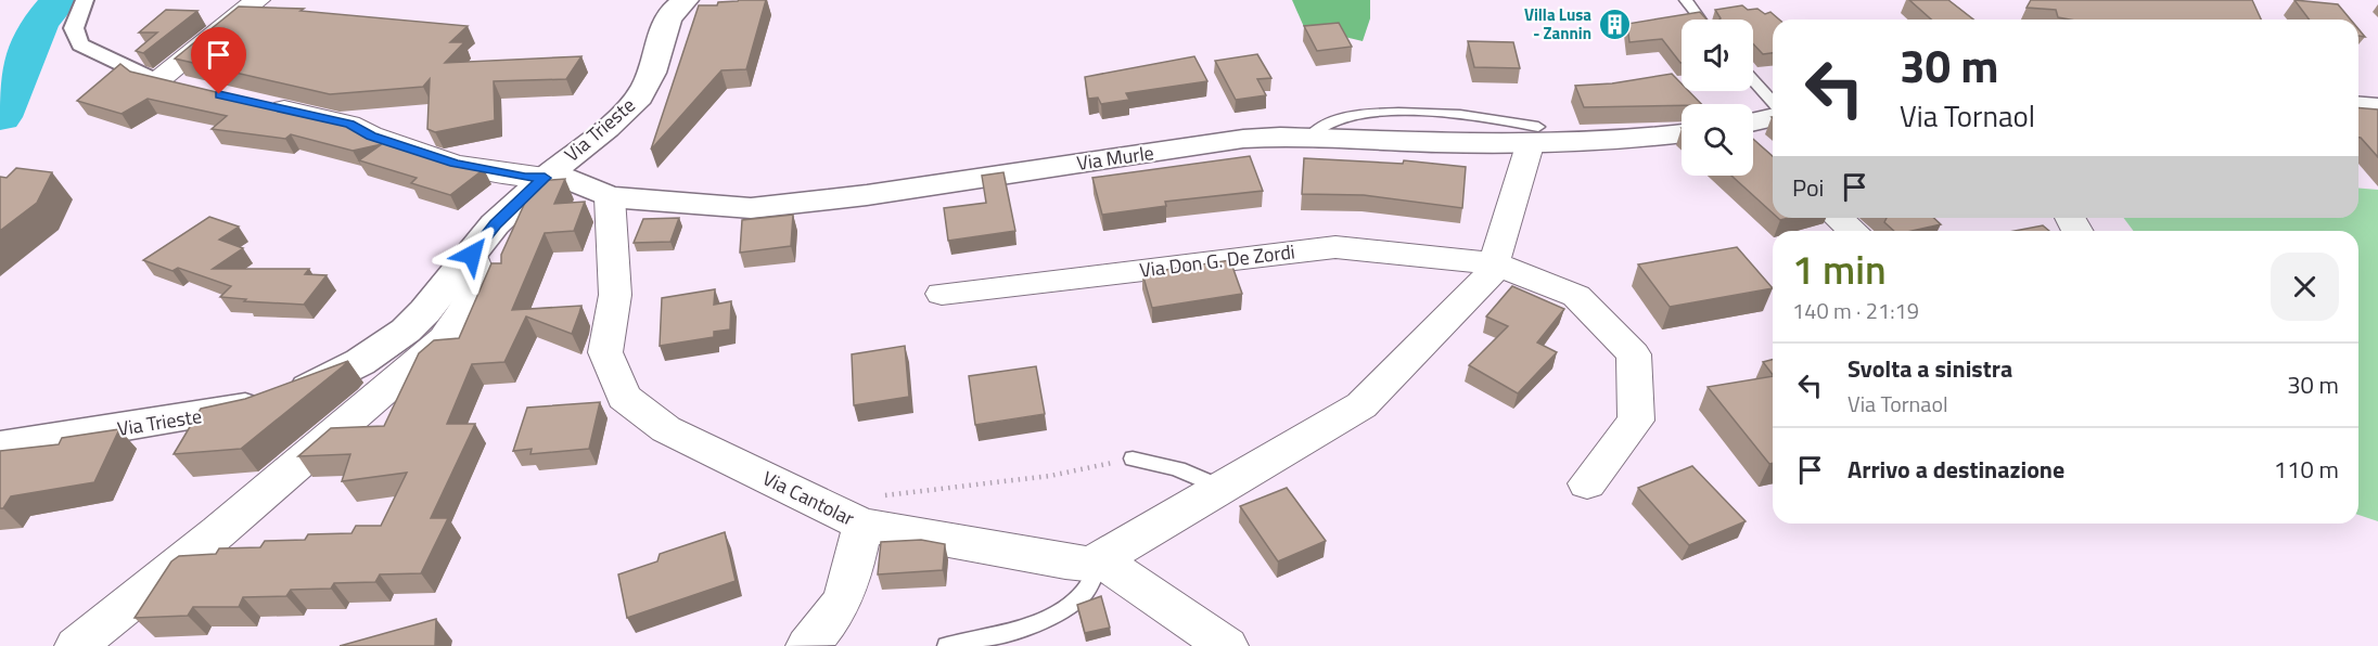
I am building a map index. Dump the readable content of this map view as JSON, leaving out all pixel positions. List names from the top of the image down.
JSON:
{
  "streets": {
    "main road": ["Via Trieste", "Via Murle"],
    "street": ["Via Don G. De Zordi", "Via Cantolar"]
  },
  "crossings": [
    ["Via Trieste", "Via Murle"],
    ["Via Murle", "Via Cantolar"]
  ],
  "places": {
    "building": ["Villa Lusa - Zannin"]
  },
  "page": {
    "turn": ["30 m", "Via Tornaol"],
    "then": "Poi",
    "heading": ["1 min", "140 m · 21:19"],
    "list": [
      {
        "name": "Svolta a sinistra",
        "note": "Via Tornaol",
        "value": "30 m"
      },
      {
        "name": "Arrivo a destinazione",
        "value": "110 m"
      }
    ]
  }
}
